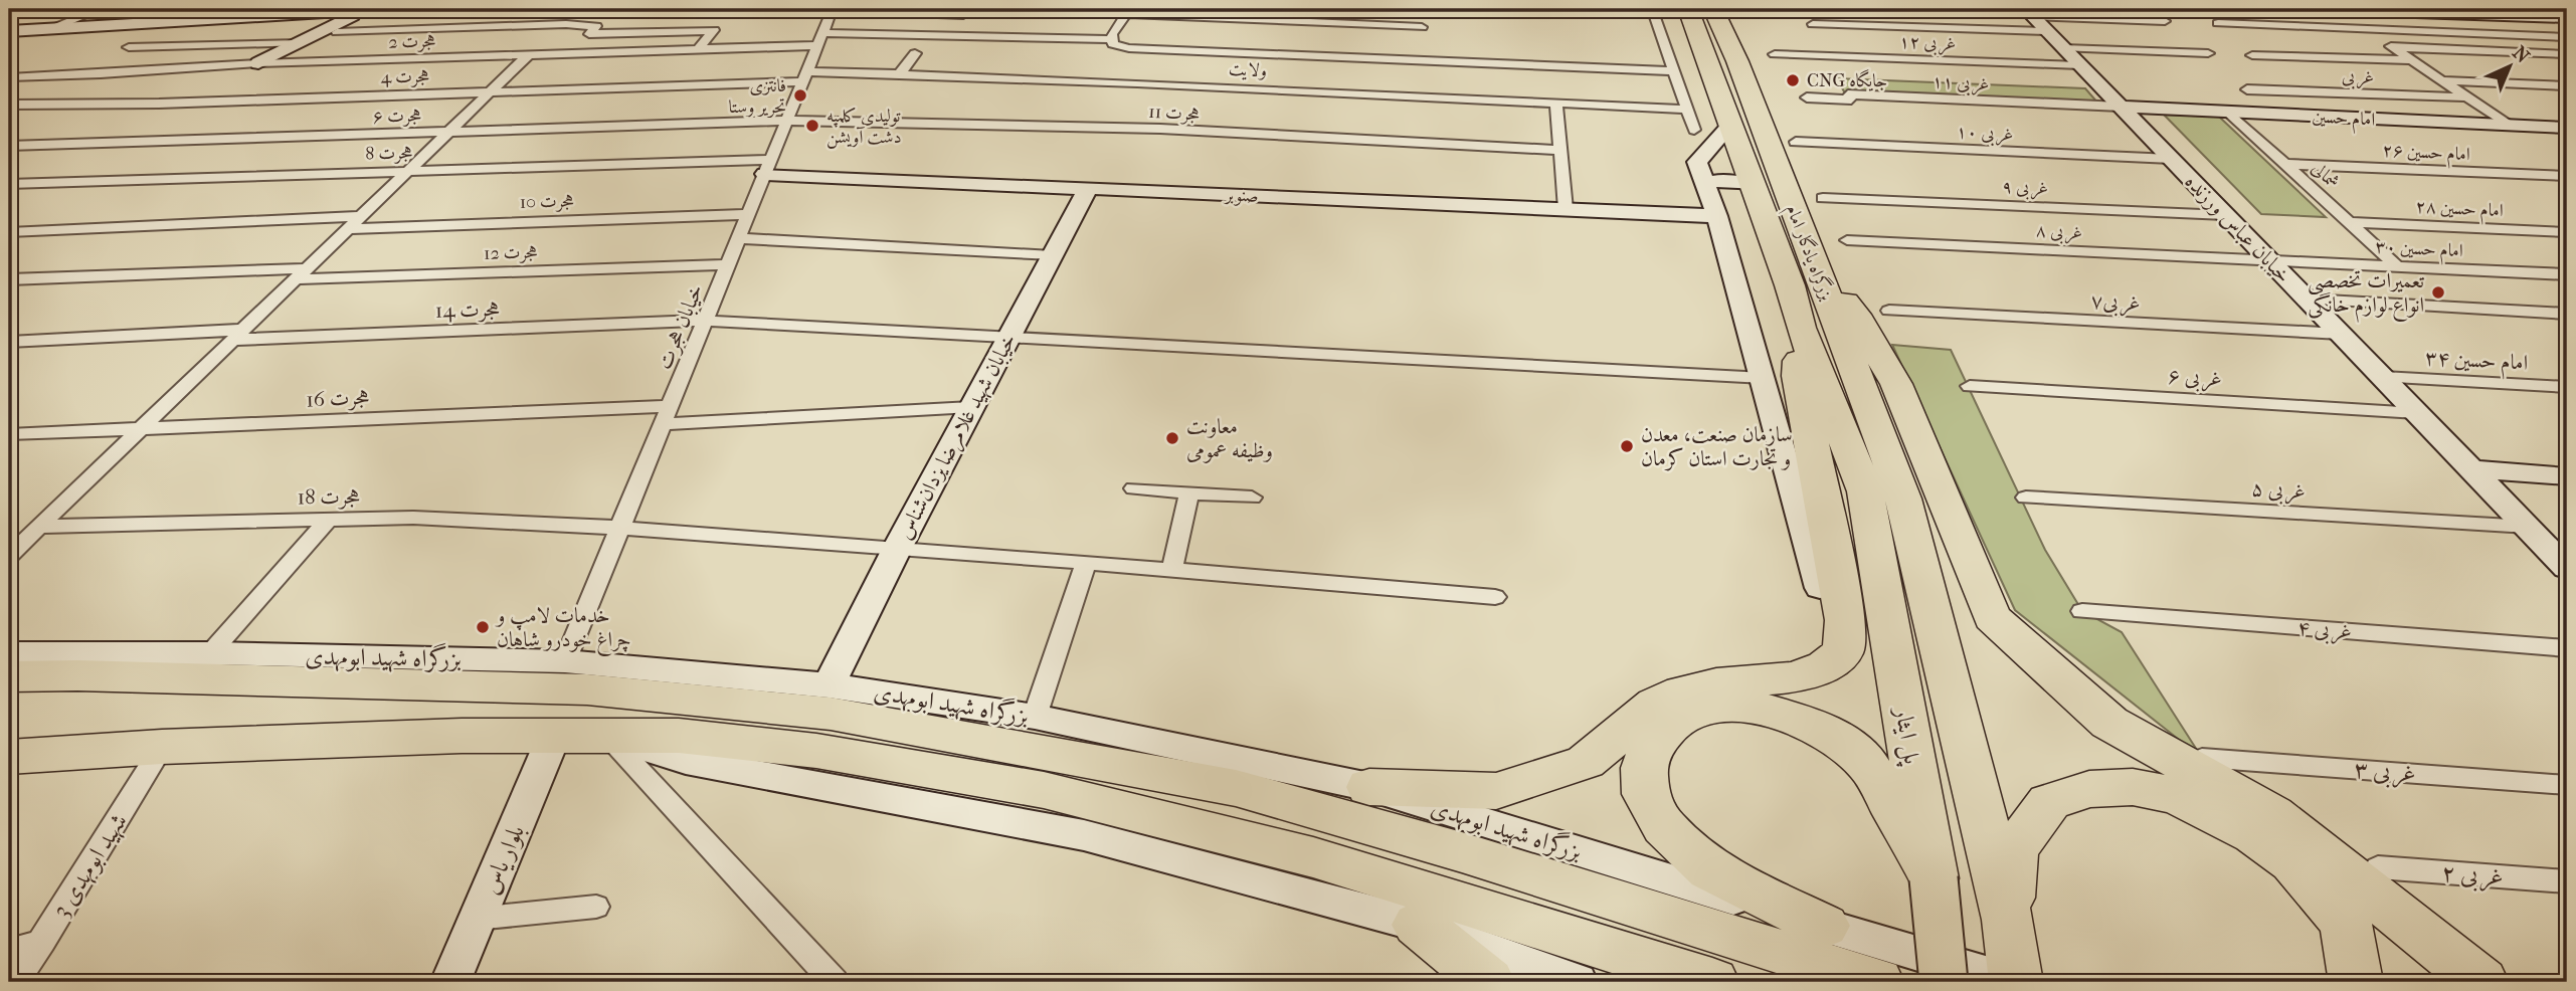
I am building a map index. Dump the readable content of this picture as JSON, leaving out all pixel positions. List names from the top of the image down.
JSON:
{
  "streets": {
    "highway": ["بزرگراه یادگار امام", "بزرگراه شهید ابومهدی", "پل ایثار"],
    "street": [
      "هجرت 2",
      "غربی ۱۲",
      "ولایت",
      "هجرت 4",
      "غربی",
      "غربی ۱۱",
      "هجرت 11",
      "هجرت ۶",
      "امام حسین",
      "غربی ۱۰",
      "امام حسین ۲۶",
      "هجرت 8",
      "شمالی",
      "غربی ۹",
      "صنوبر",
      "هجرت 10",
      "امام حسین ۲۸",
      "خیابان عباس ورزنده",
      "غربی ۸",
      "امام حسین ۳۰",
      "هجرت 12",
      "غربی۷",
      "هجرت 14",
      "خیابان هجرت",
      "امام حسین ۳۴",
      "غربی ۶",
      "هجرت 16",
      "خیابان شهید غلامرضا یزدان‌شناس",
      "غربی ۵",
      "هجرت 18",
      "غربی ۴",
      "غربی ۳",
      "بلوار یاس",
      "شهید ابومهدی 3",
      "غربی ۲"
    ]
  },
  "crossings": [
    ["هجرت 2", "خیابان هجرت"],
    ["غربی ۱۲", "خیابان عباس ورزنده"],
    ["ولایت", "هجرت 4"],
    ["ولایت", "خیابان هجرت"],
    ["هجرت 4", "خیابان هجرت"],
    ["غربی ۱۱", "امام حسین"],
    ["غربی ۱۱", "خیابان عباس ورزنده"],
    ["هجرت 11", "هجرت ۶"],
    ["هجرت 11", "خیابان هجرت"],
    ["هجرت ۶", "خیابان هجرت"],
    ["امام حسین", "شمالی"],
    ["امام حسین", "خیابان عباس ورزنده"],
    ["غربی ۱۰", "خیابان عباس ورزنده"],
    ["امام حسین ۲۶", "شمالی"],
    ["هجرت 8", "صنوبر"],
    ["هجرت 8", "خیابان هجرت"],
    ["شمالی", "امام حسین ۲۸"],
    ["شمالی", "امام حسین ۳۰"],
    ["غربی ۹", "خیابان عباس ورزنده"],
    ["صنوبر", "خیابان هجرت"],
    ["صنوبر", "خیابان شهید غلامرضا یزدان‌شناس"],
    ["هجرت 10", "خیابان هجرت"],
    ["خیابان عباس ورزنده", "غربی ۸"],
    ["خیابان عباس ورزنده", "امام حسین ۳۰"],
    ["خیابان عباس ورزنده", "غربی۷"],
    ["خیابان عباس ورزنده", "امام حسین ۳۴"],
    ["خیابان عباس ورزنده", "غربی ۶"],
    ["خیابان عباس ورزنده", "غربی ۵"],
    ["غربی ۸", "امام حسین ۳۰"],
    ["غربی ۸", "بزرگراه یادگار امام"],
    ["هجرت 12", "خیابان هجرت"],
    ["بزرگراه یادگار امام", "پل ایثار"],
    ["هجرت 14", "خیابان هجرت"],
    ["هجرت 14", "خیابان شهید غلامرضا یزدان‌شناس"],
    ["خیابان هجرت", "هجرت 16"],
    ["خیابان هجرت", "هجرت 18"],
    ["خیابان هجرت", "بزرگراه شهید ابومهدی"],
    ["خیابان شهید غلامرضا یزدان‌شناس", "هجرت 18"],
    ["خیابان شهید غلامرضا یزدان‌شناس", "بزرگراه شهید ابومهدی"]
  ],
  "places": [
    "CNG جایگاه",
    "فانتزی تحریر وستا",
    "تولیدی کلمپه دشت آویشن",
    "تعمیرات تخصصی انواع لوازم خانگی",
    "معاونت وظیفه عمومی",
    "سازمان صنعت، معدن و تجارت استان کرمان",
    "خدمات لامپ و چراغ خودرو شاهان"
  ],
  "north": "top right"
}
